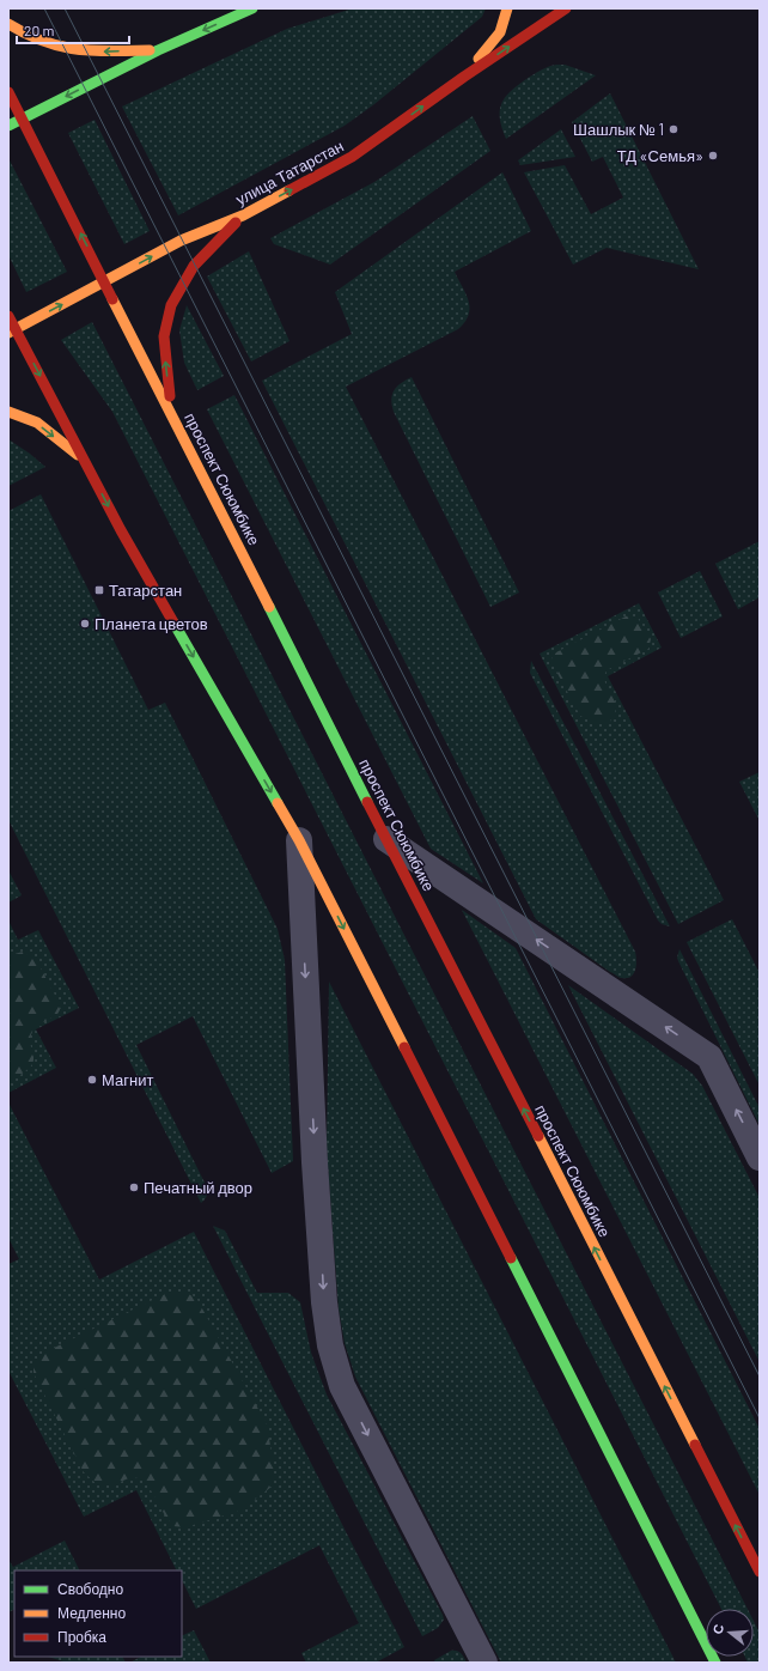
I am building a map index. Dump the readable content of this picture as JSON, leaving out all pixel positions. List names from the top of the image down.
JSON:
{
  "streets": {
    "main road": ["улица Татарстан", "проспект Сююмбике"]
  },
  "crossings": [
    ["улица Татарстан", "проспект Сююмбике"]
  ],
  "one_way": ["улица Татарстан"],
  "places": {
    "other": [
      "Шашлык № 1",
      "ТД «Семья»",
      "Планета цветов",
      "Магнит",
      "Печатный двор"
    ],
    "transit": ["Татарстан"]
  },
  "legend": ["Свободно", "Медленно", "Пробка"],
  "scale_bar": "20 m",
  "north": "left"
}
